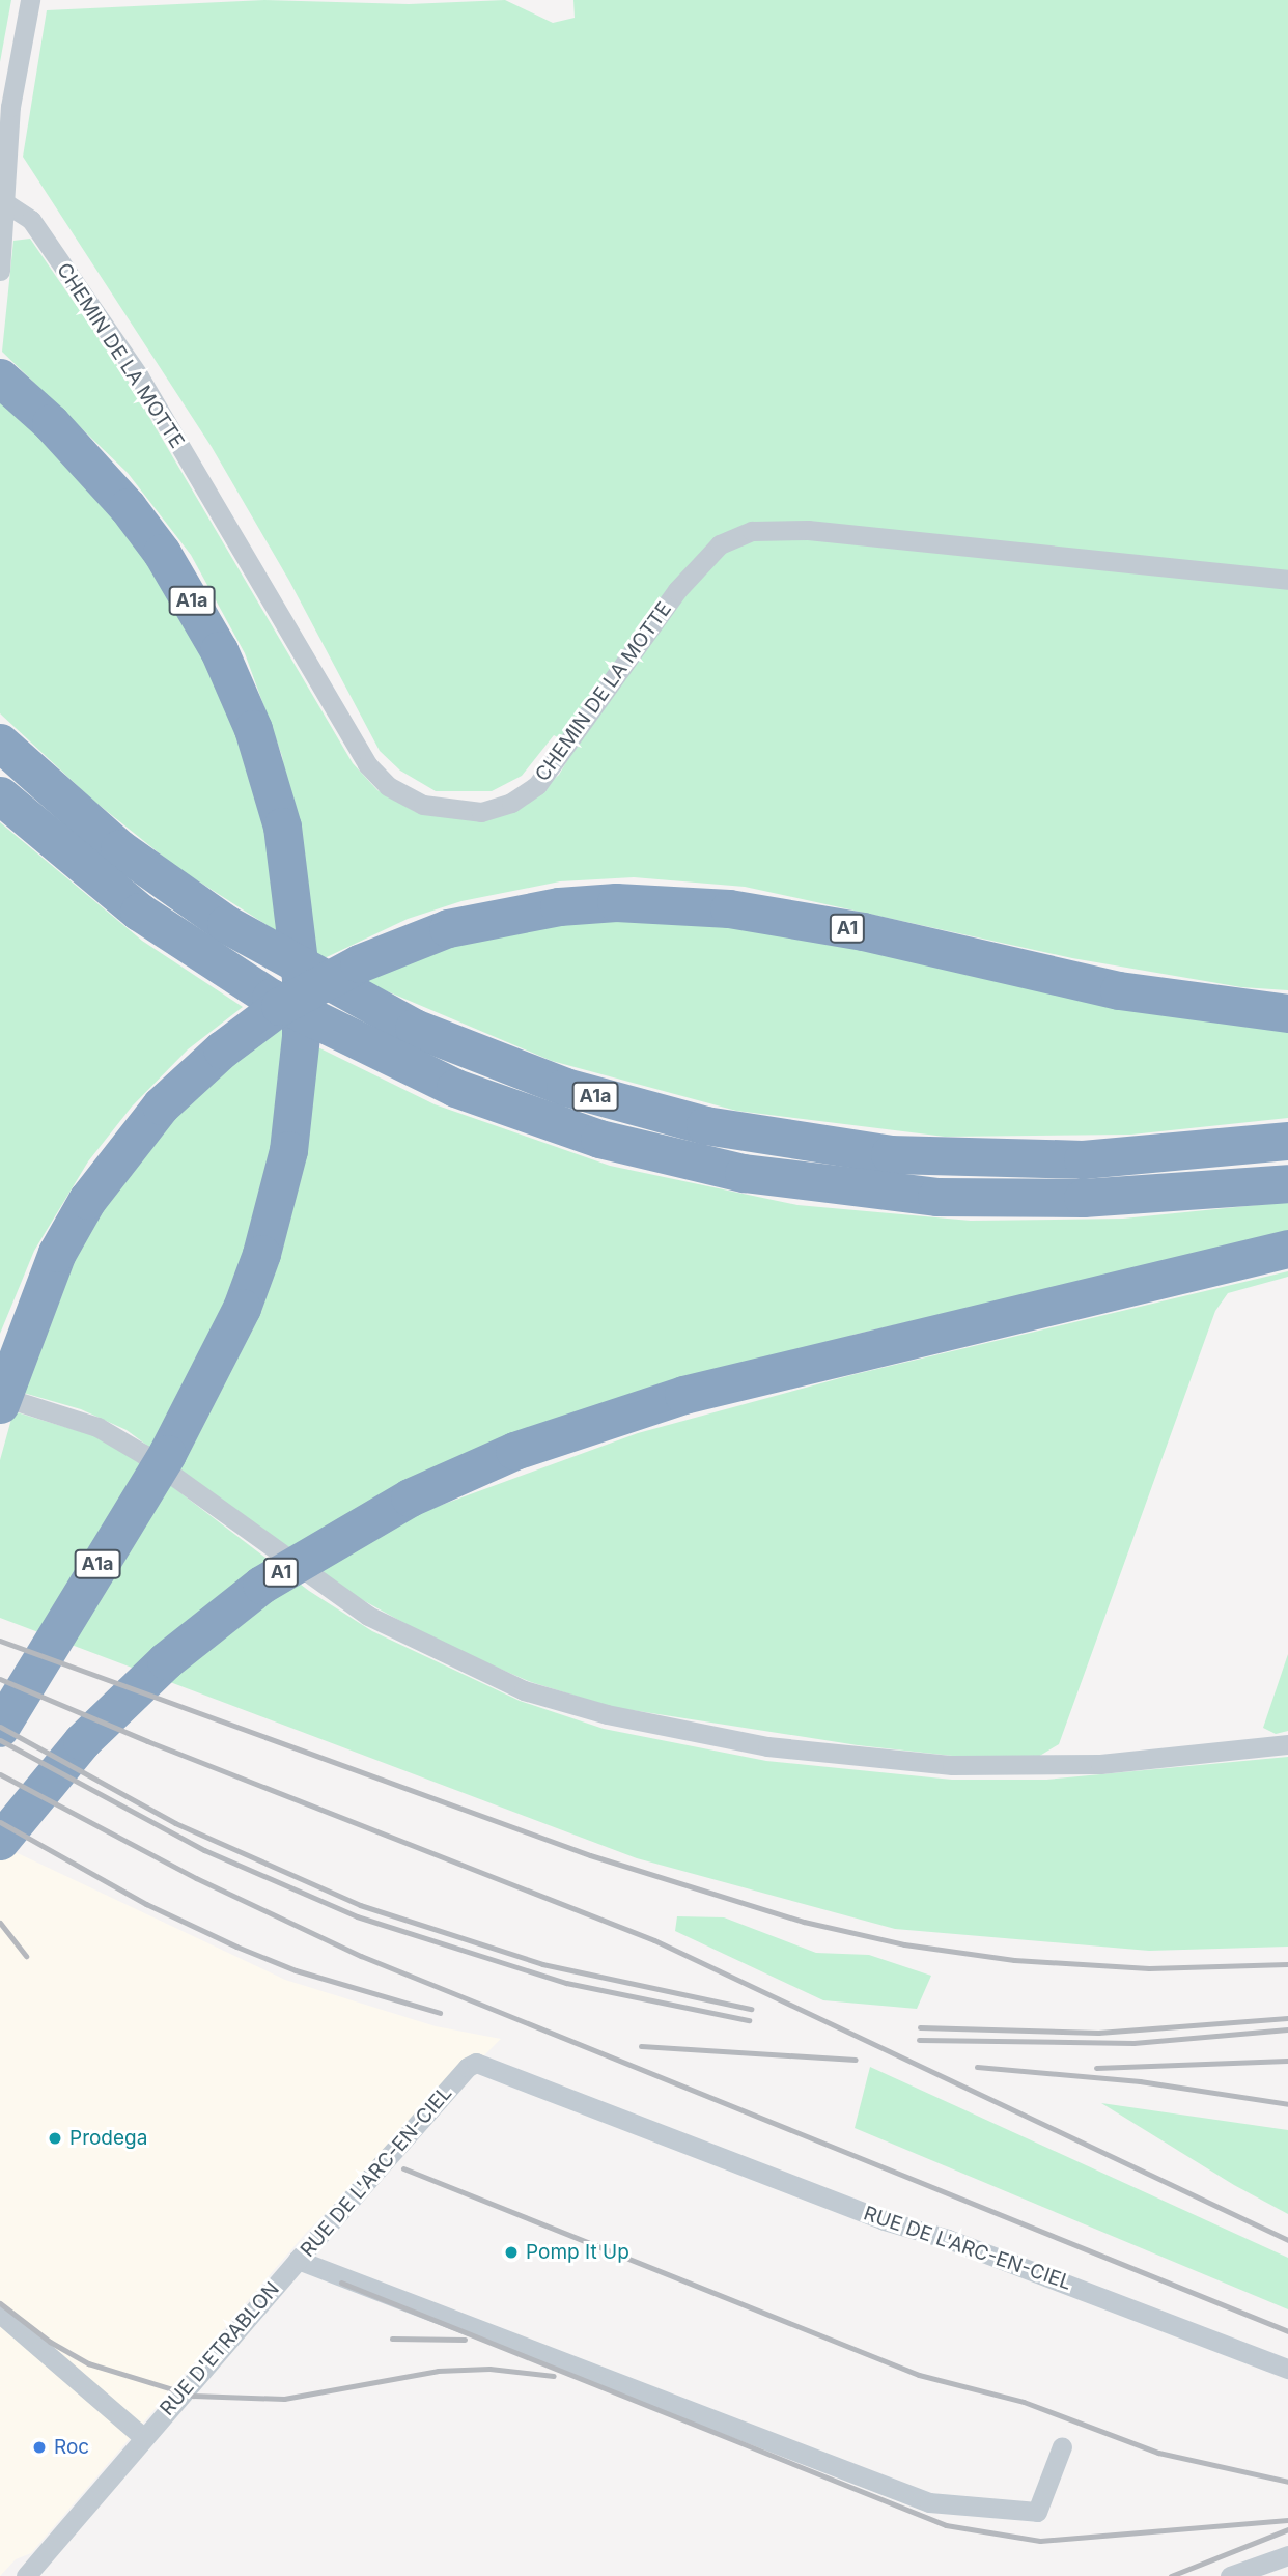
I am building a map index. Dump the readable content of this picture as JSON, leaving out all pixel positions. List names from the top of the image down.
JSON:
{
  "streets": {
    "highway": ["A1a", "A1"],
    "street": ["CHEMIN DE LA MOTTE", "RUE DE L'ARC-EN-CIEL", "RUE D'ETRABLON"]
  },
  "crossings": [
    ["RUE DE L'ARC-EN-CIEL", "RUE D'ETRABLON"]
  ],
  "places": ["Prodega", "Pomp It Up", "Roc"]
}
